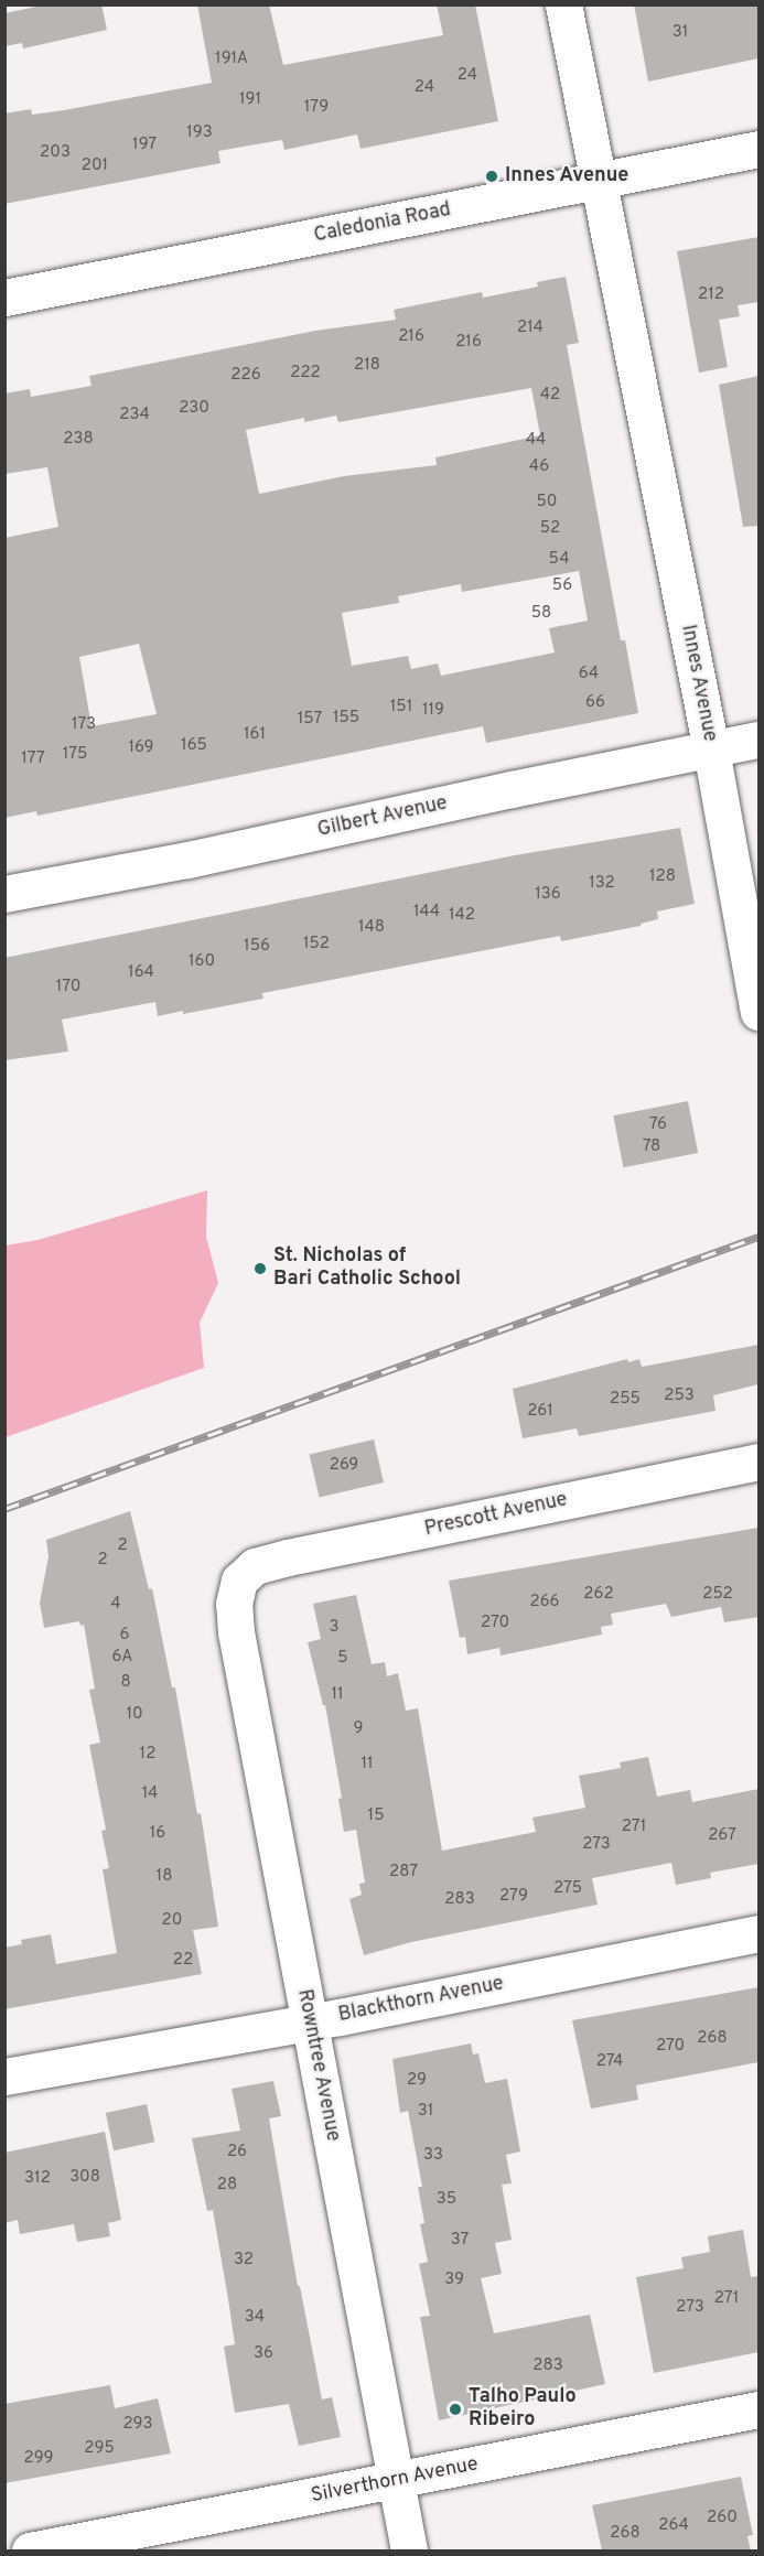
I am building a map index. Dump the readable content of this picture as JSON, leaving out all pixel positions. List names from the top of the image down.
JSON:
{
  "streets": {
    "street": [
      "Caledonia Road",
      "Innes Avenue",
      "Gilbert Avenue",
      "Prescott Avenue",
      "Blackthorn Avenue",
      "Rowntree Avenue",
      "Silverthorn Avenue"
    ]
  },
  "crossings": [
    ["Caledonia Road", "Innes Avenue"],
    ["Innes Avenue", "Gilbert Avenue"],
    ["Prescott Avenue", "Rowntree Avenue"],
    ["Blackthorn Avenue", "Rowntree Avenue"],
    ["Rowntree Avenue", "Silverthorn Avenue"]
  ],
  "places": ["Innes Avenue", "St. Nicholas of Bari Catholic School", "Talho Paulo Ribeiro"],
  "house_numbers": [
    "31",
    "191A",
    "24",
    "24",
    "191",
    "179",
    "193",
    "197",
    "203",
    "201",
    "212",
    "214",
    "216",
    "216",
    "218",
    "222",
    "226",
    "42",
    "230",
    "234",
    "238",
    "44",
    "46",
    "50",
    "52",
    "54",
    "56",
    "58",
    "64",
    "66",
    "151",
    "119",
    "155",
    "157",
    "173",
    "161",
    "165",
    "169",
    "175",
    "177",
    "128",
    "132",
    "136",
    "144",
    "142",
    "148",
    "152",
    "156",
    "160",
    "164",
    "170",
    "76",
    "78",
    "253",
    "255",
    "261",
    "269",
    "2",
    "2",
    "262",
    "252",
    "266",
    "4",
    "270",
    "3",
    "6",
    "6A",
    "5",
    "8",
    "11",
    "10",
    "9",
    "12",
    "11",
    "14",
    "15",
    "271",
    "16",
    "267",
    "273",
    "287",
    "18",
    "275",
    "279",
    "283",
    "20",
    "22",
    "268",
    "270",
    "274",
    "29",
    "31",
    "26",
    "33",
    "308",
    "312",
    "28",
    "35",
    "37",
    "32",
    "39",
    "271",
    "273",
    "34",
    "36",
    "283",
    "293",
    "295",
    "299",
    "260",
    "264",
    "268"
  ]
}
